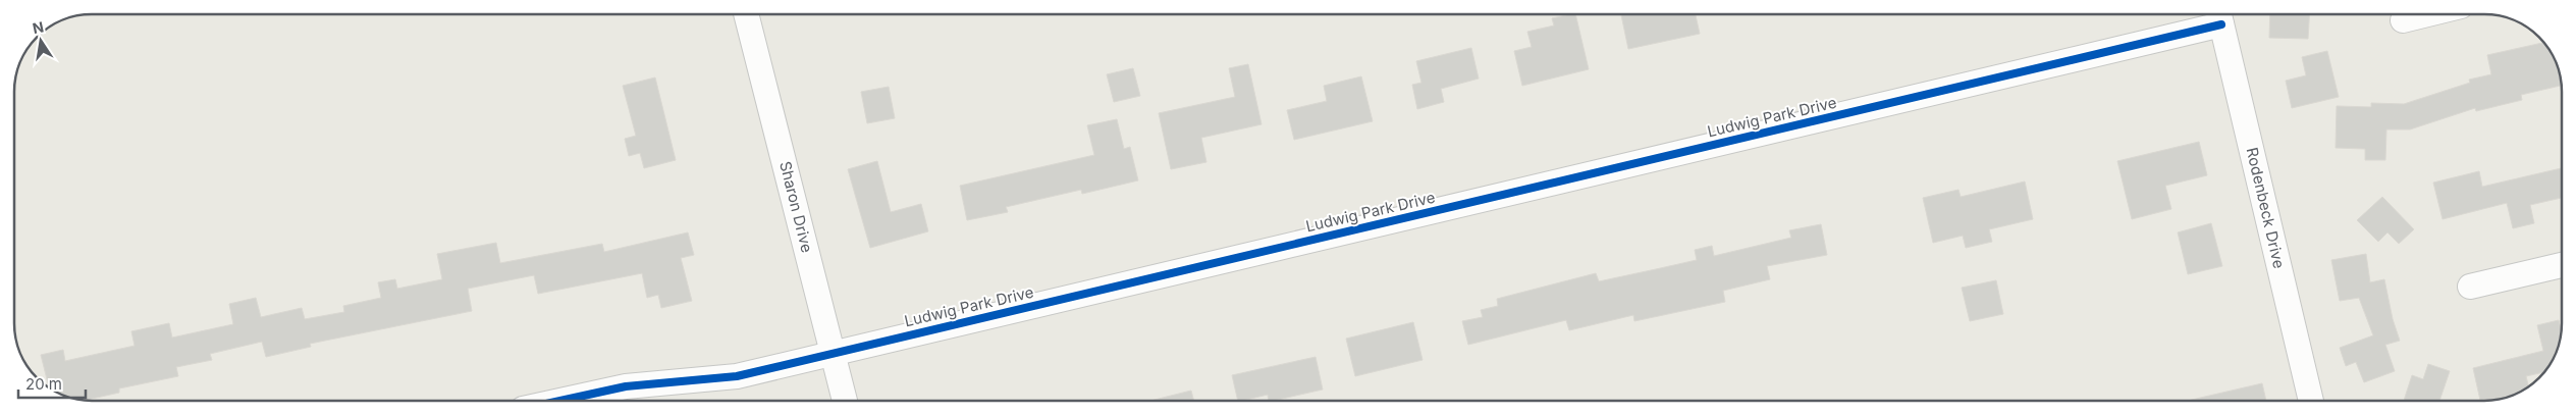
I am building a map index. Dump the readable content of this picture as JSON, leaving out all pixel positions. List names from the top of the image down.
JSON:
{
  "streets": {
    "street": ["Ludwig Park Drive", "Sharon Drive", "Rodenbeck Drive"]
  },
  "crossings": [
    ["Ludwig Park Drive", "Sharon Drive"],
    ["Ludwig Park Drive", "Rodenbeck Drive"]
  ],
  "scale_bar": "20 m",
  "north": "top"
}
